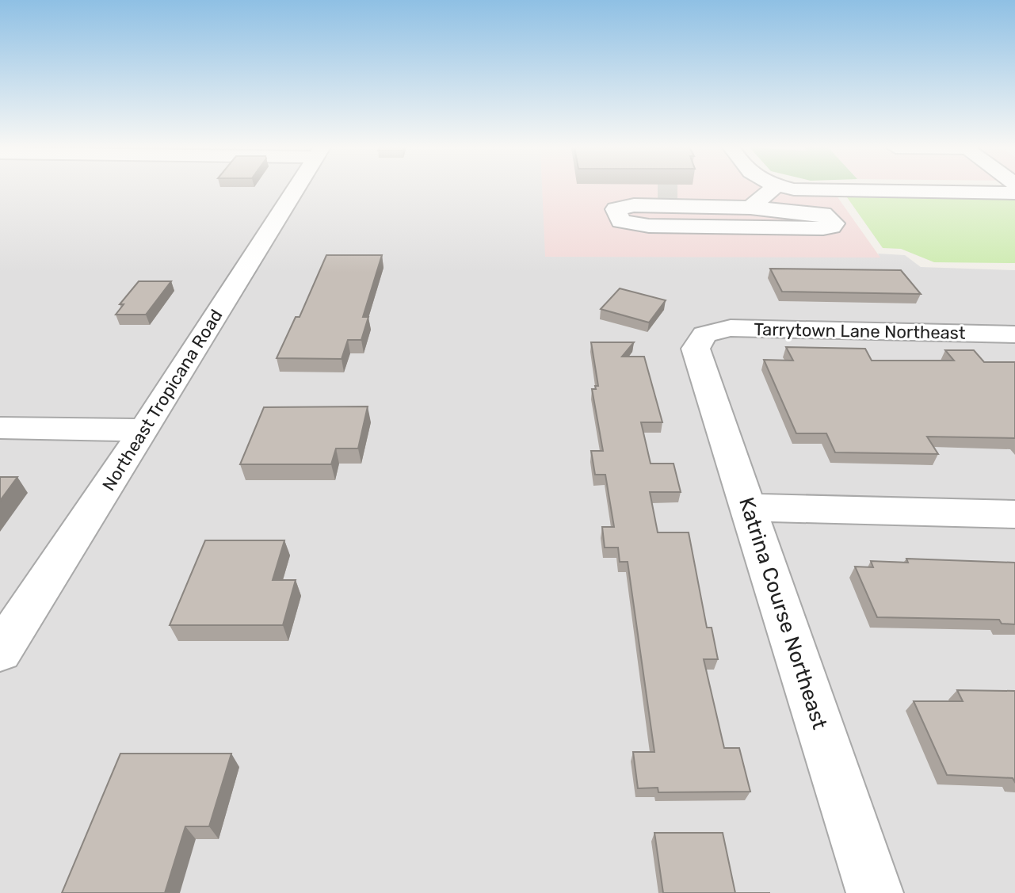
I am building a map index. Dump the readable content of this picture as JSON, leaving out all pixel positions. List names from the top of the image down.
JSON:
{
  "streets": {
    "street": ["Tarrytown Lane Northeast", "Northeast Tropicana Road", "Katrina Course Northeast"]
  },
  "crossings": [
    ["Tarrytown Lane Northeast", "Katrina Course Northeast"]
  ]
}
